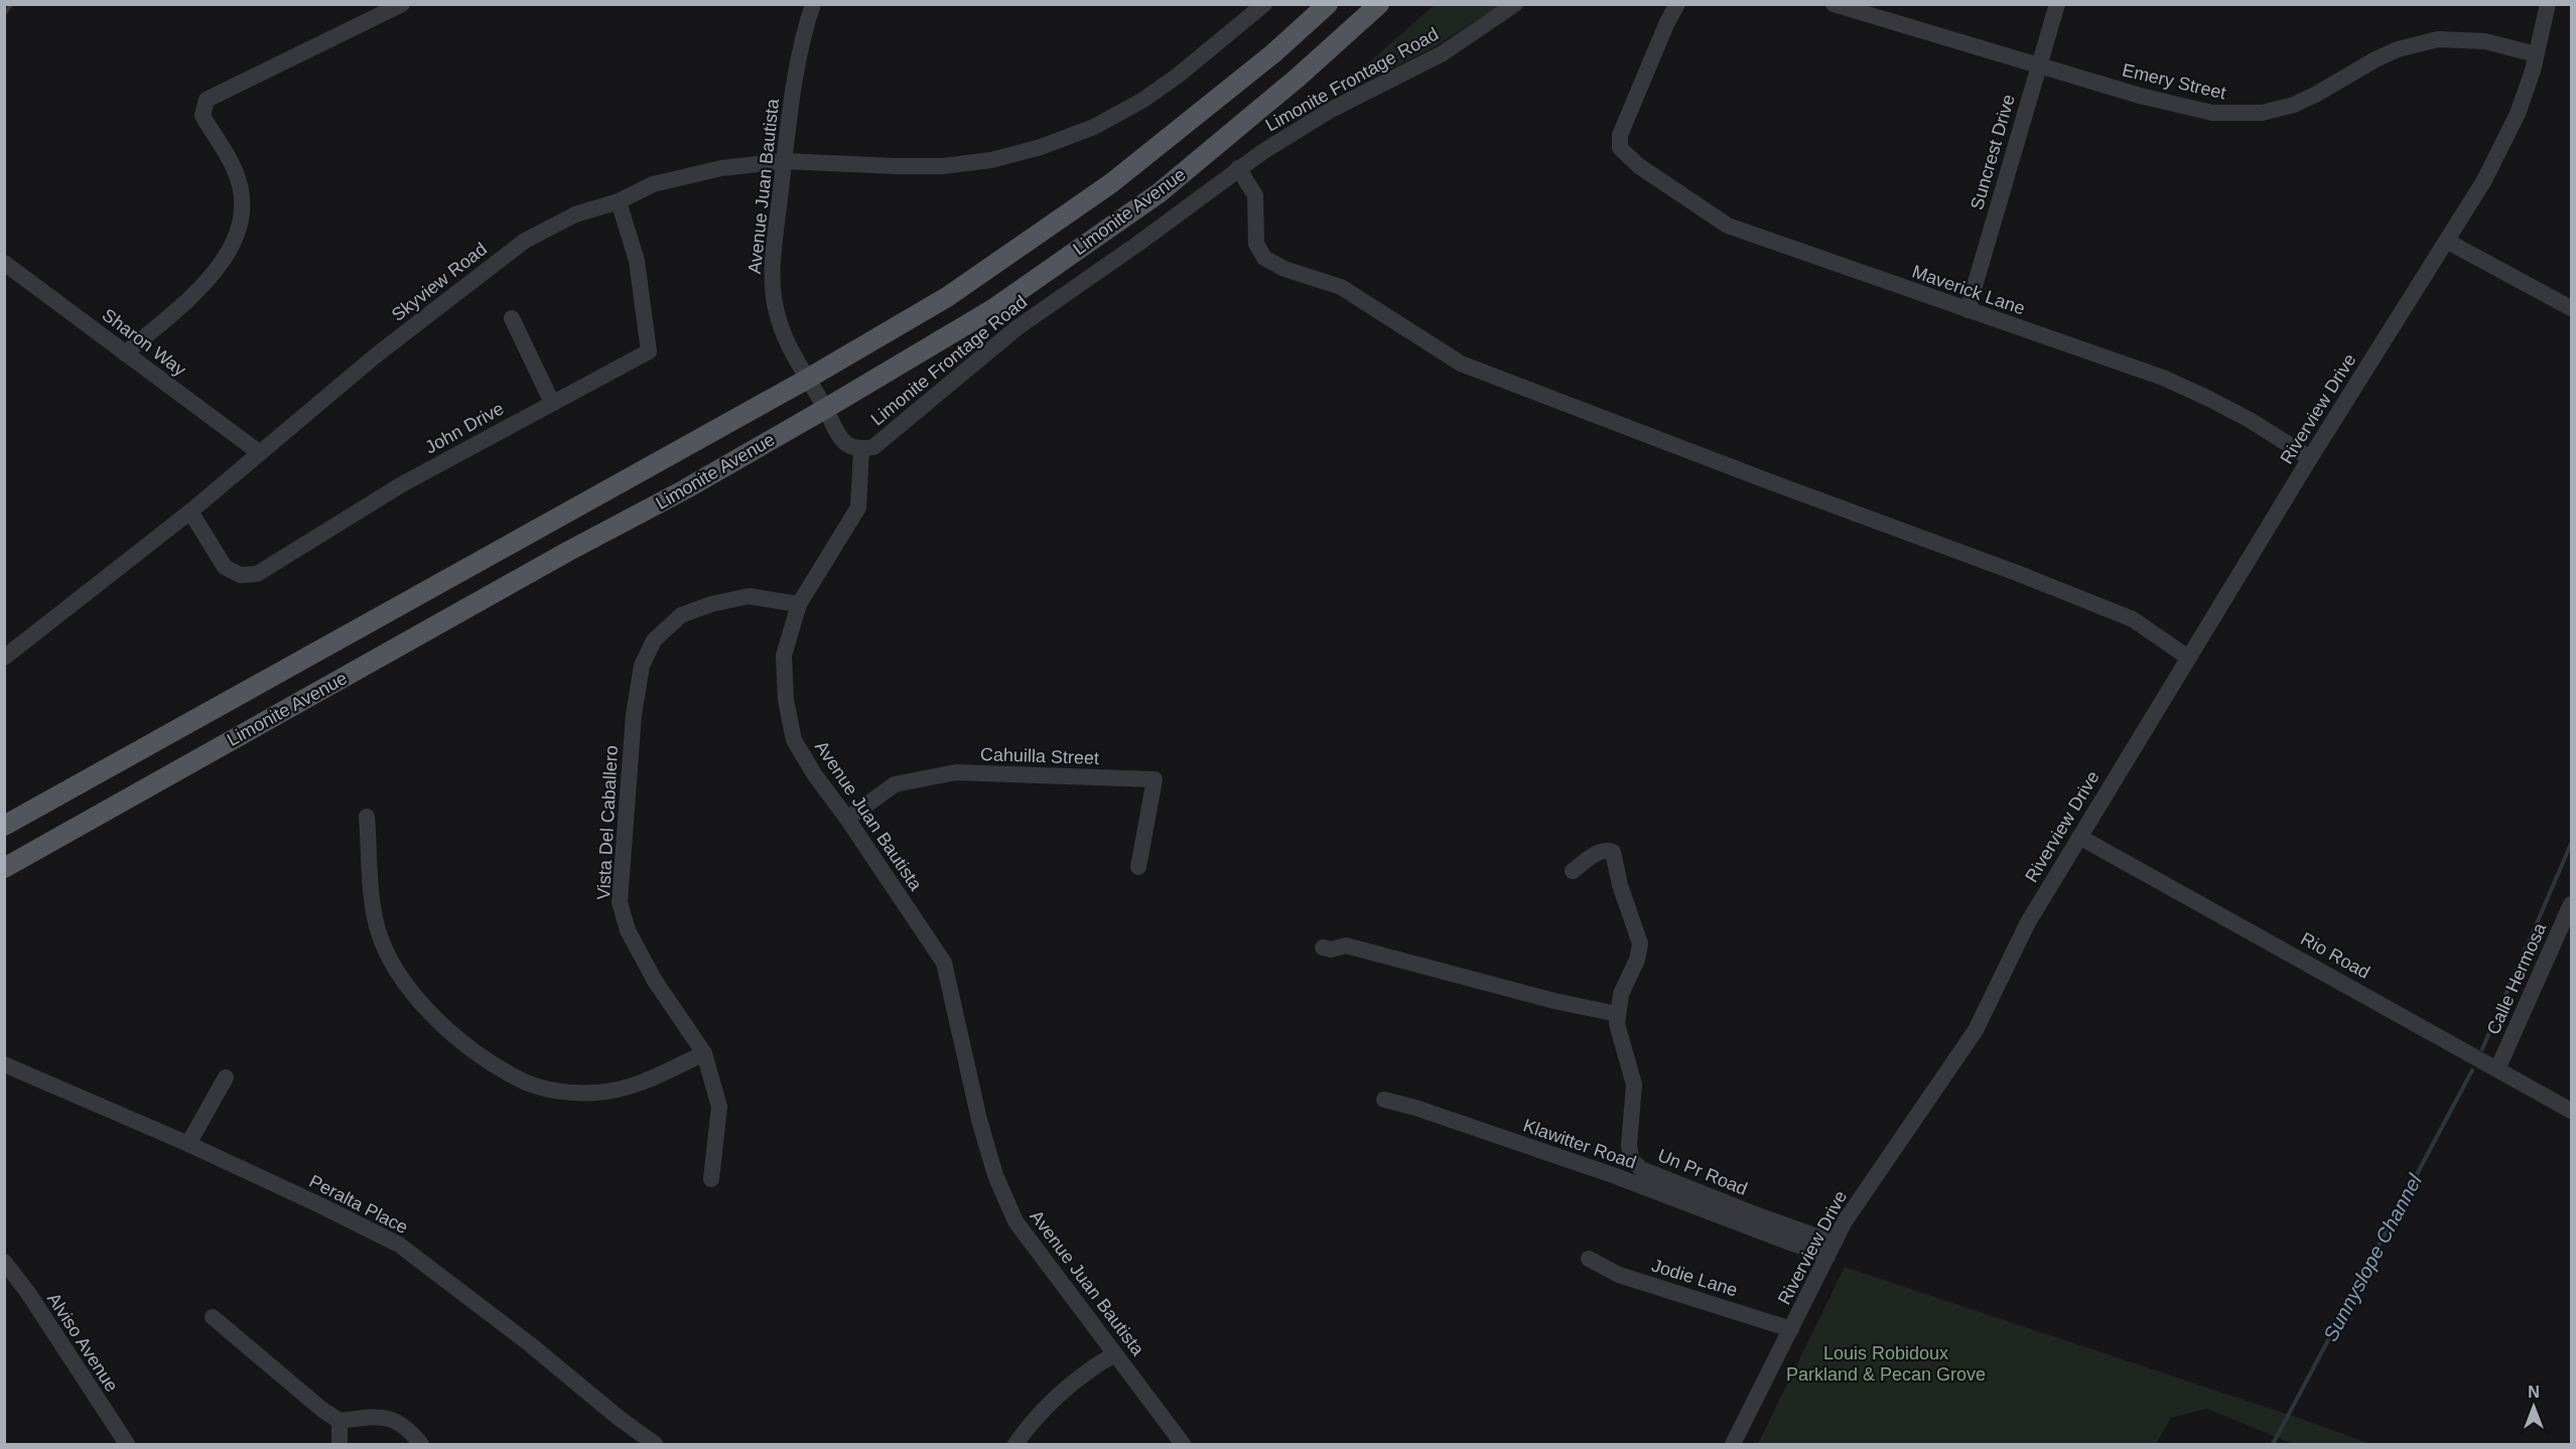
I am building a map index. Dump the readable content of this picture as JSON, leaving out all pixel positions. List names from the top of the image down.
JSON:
{
  "streets": {
    "main road": ["Limonite Avenue"],
    "street": [
      "Limonite Frontage Road",
      "Emery Street",
      "Suncrest Drive",
      "Avenue Juan Bautista",
      "Skyview Road",
      "Maverick Lane",
      "Sharon Way",
      "Riverview Drive",
      "John Drive",
      "Cahuilla Street",
      "Vista Del Caballero",
      "Rio Road",
      "Calle Hermosa",
      "Klawitter Road",
      "Un Pr Road",
      "Peralta Place",
      "Jodie Lane",
      "Alviso Avenue"
    ]
  },
  "crossings": [
    ["Limonite Frontage Road", "Avenue Juan Bautista"],
    ["Emery Street", "Suncrest Drive"],
    ["Emery Street", "Riverview Drive"],
    ["Suncrest Drive", "Maverick Lane"],
    ["Avenue Juan Bautista", "Limonite Avenue"],
    ["Avenue Juan Bautista", "Skyview Road"],
    ["Avenue Juan Bautista", "Cahuilla Street"],
    ["Avenue Juan Bautista", "Vista Del Caballero"],
    ["Skyview Road", "Sharon Way"],
    ["Skyview Road", "John Drive"],
    ["Maverick Lane", "Riverview Drive"],
    ["Riverview Drive", "Rio Road"],
    ["Riverview Drive", "Klawitter Road"],
    ["Riverview Drive", "Un Pr Road"],
    ["Riverview Drive", "Jodie Lane"],
    ["Rio Road", "Calle Hermosa"],
    ["Klawitter Road", "Un Pr Road"]
  ],
  "water": ["Sunnyslope Channel"],
  "parks": ["Louis Robidoux Parkland & Pecan Grove"],
  "north": "top"
}
